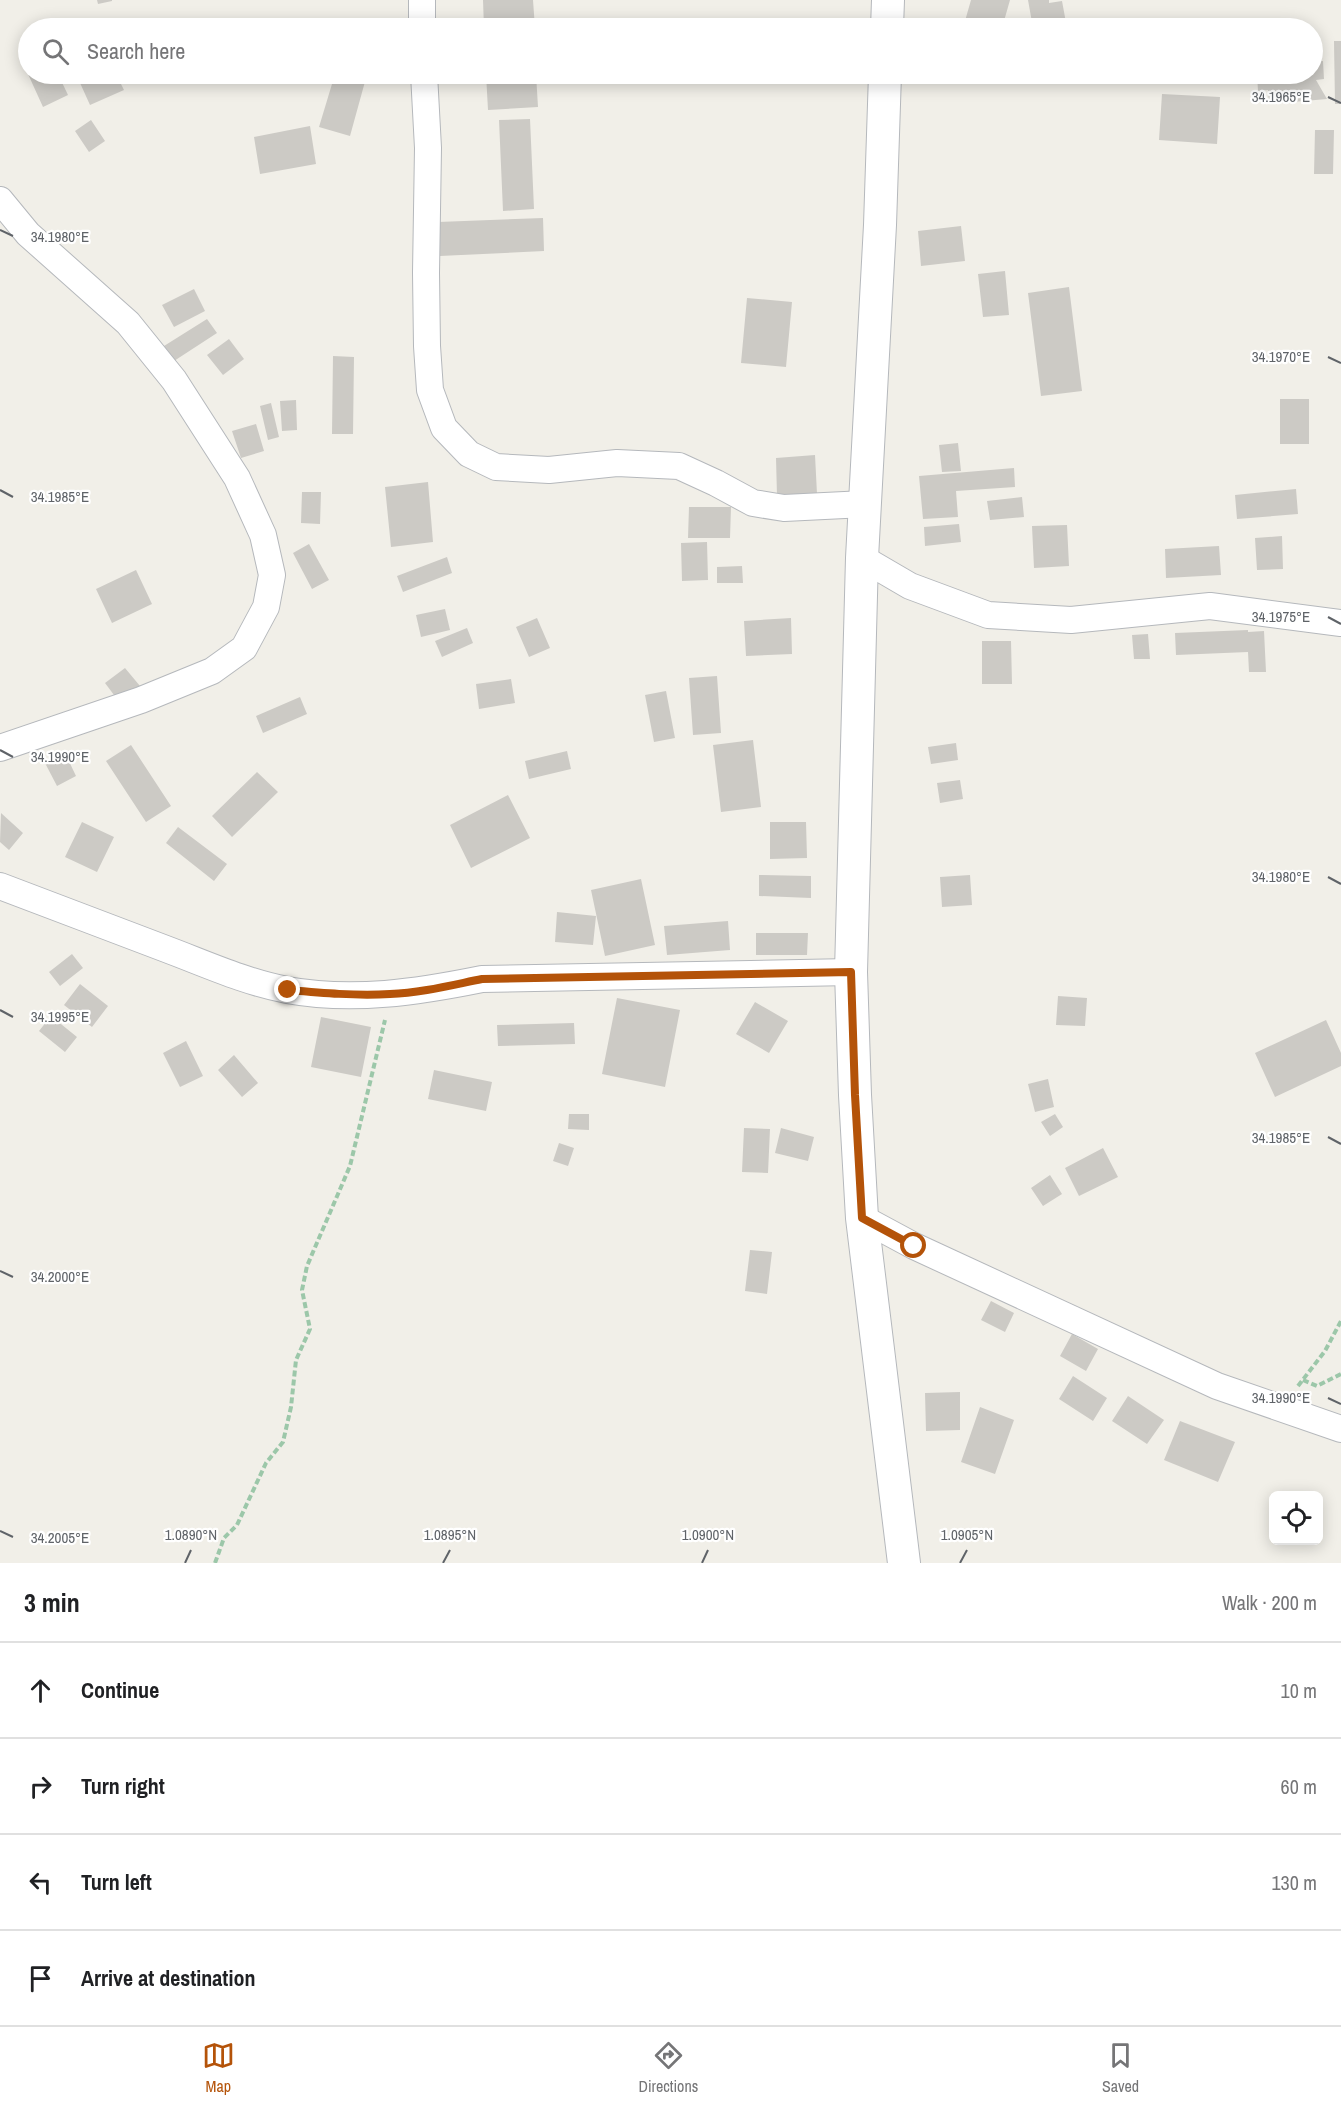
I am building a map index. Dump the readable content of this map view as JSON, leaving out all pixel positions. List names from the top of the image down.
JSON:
{
  "page": {
    "search": "Search here",
    "heading": ["3 min", "Walk · 200 m"],
    "list": [
      ["Continue", "10 m"],
      ["Turn right", "60 m"],
      ["Turn left", "130 m"],
      "Arrive at destination"
    ],
    "nav": ["Map", "Directions", "Saved"]
  },
  "coordinates": [
    "34.1965°E",
    "34.1980°E",
    "34.1970°E",
    "34.1985°E",
    "34.1975°E",
    "34.1990°E",
    "34.1995°E",
    "34.2000°E",
    "1.0890°N",
    "1.0895°N",
    "1.0900°N",
    "1.0905°N",
    "34.2005°E"
  ]
}
